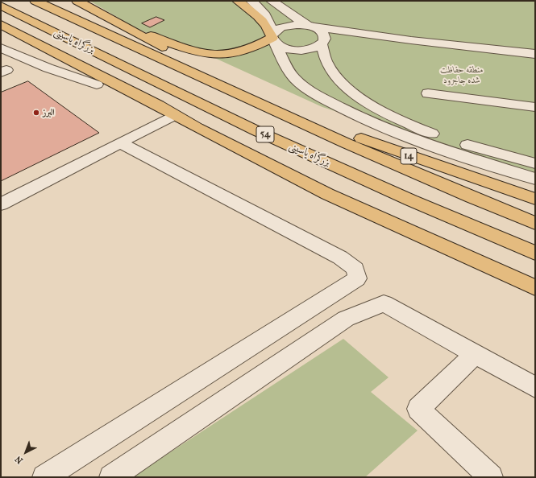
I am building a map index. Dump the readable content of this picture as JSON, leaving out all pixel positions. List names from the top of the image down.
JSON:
{
  "streets": {
    "highway": ["بزرگراه یاسینی", "54", "14"]
  },
  "crossings": [
    ["بزرگراه یاسینی", "14"]
  ],
  "parks": ["منطقه حفاظت شده جاجرود"],
  "places": ["البرز"],
  "north": "bottom left"
}
